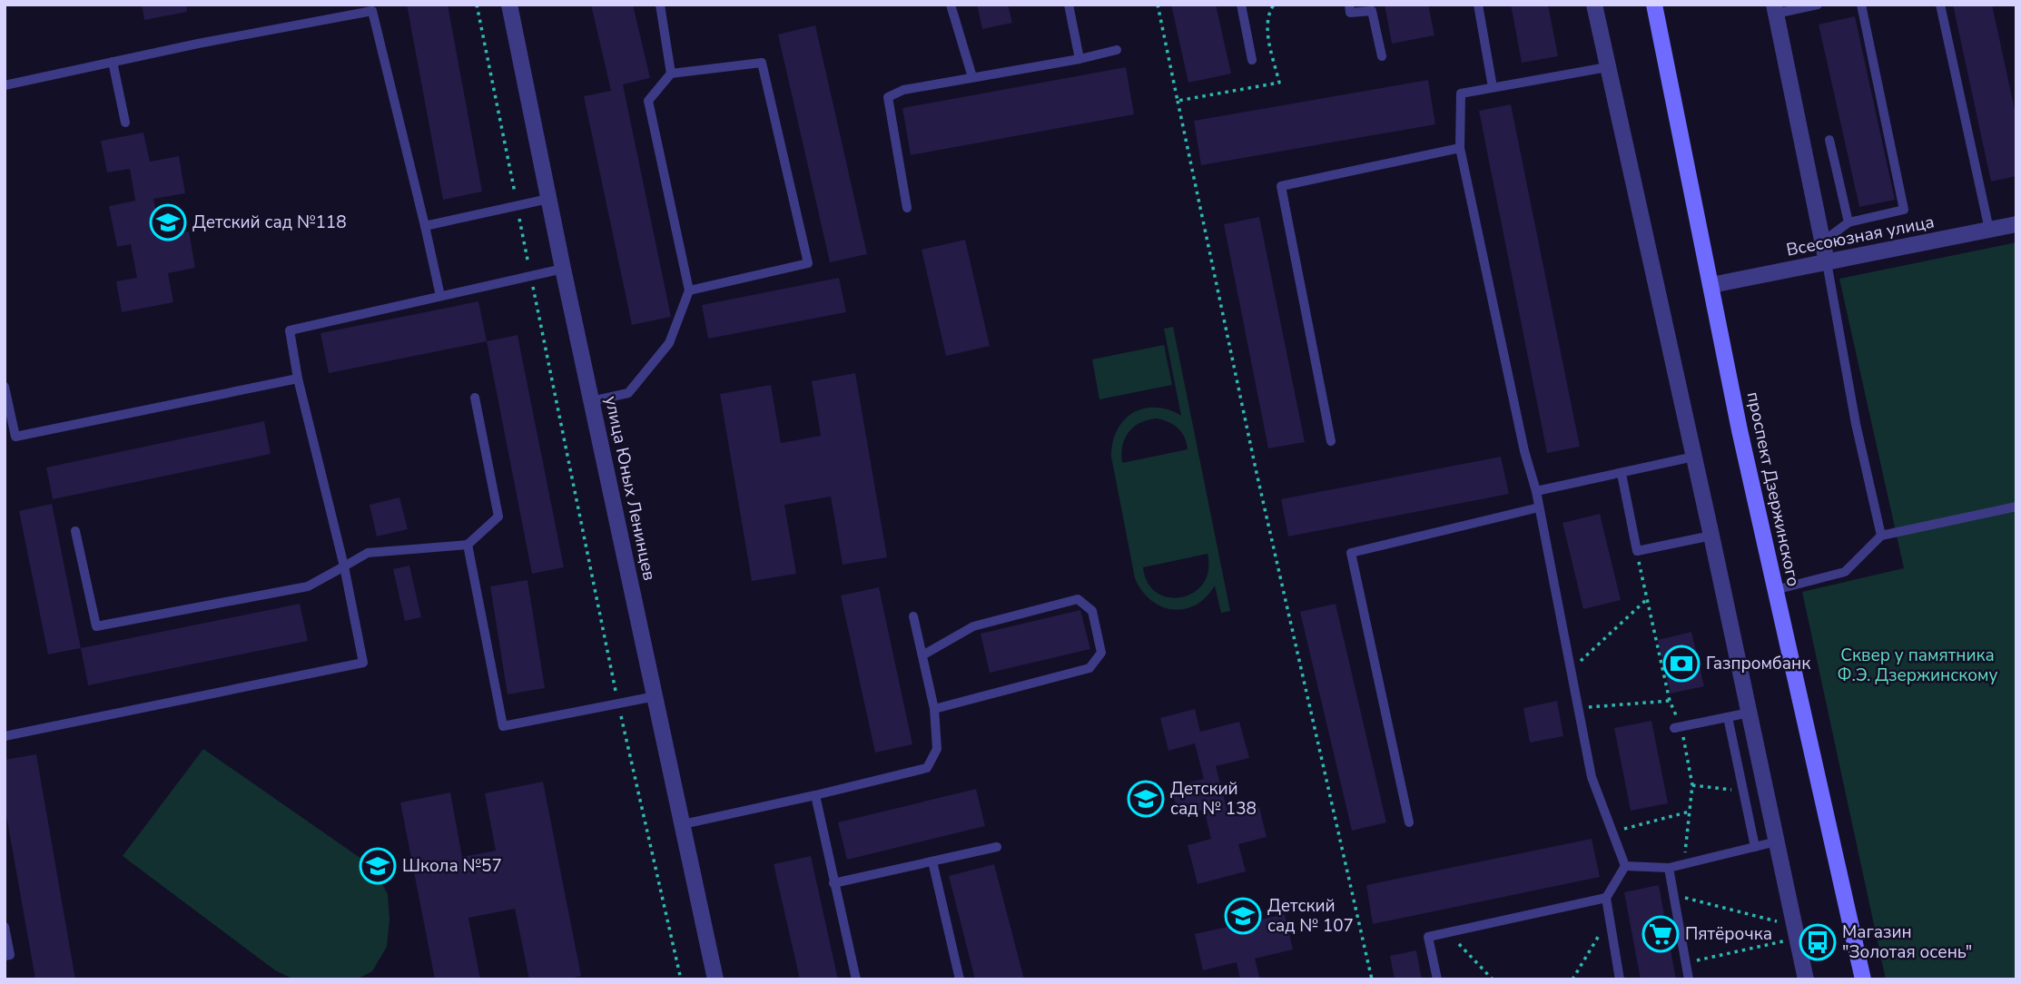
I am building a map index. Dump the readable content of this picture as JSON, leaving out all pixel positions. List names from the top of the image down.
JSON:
{
  "streets": {
    "main road": ["проспект Дзержинского"],
    "street": ["Всесоюзная улица", "улица Юных Ленинцев"]
  },
  "crossings": [
    ["Всесоюзная улица", "проспект Дзержинского"]
  ],
  "parks": ["Сквер у памятника Ф.Э. Дзержинскому"],
  "places": {
    "school or university": [
      "Детский сад №118",
      "Детский сад № 138",
      "Школа №57",
      "Детский сад № 107"
    ],
    "bank": ["Газпромбанк"],
    "supermarket": ["Пятёрочка"],
    "bus stop": ["Магазин \"Золотая осень\""]
  }
}
